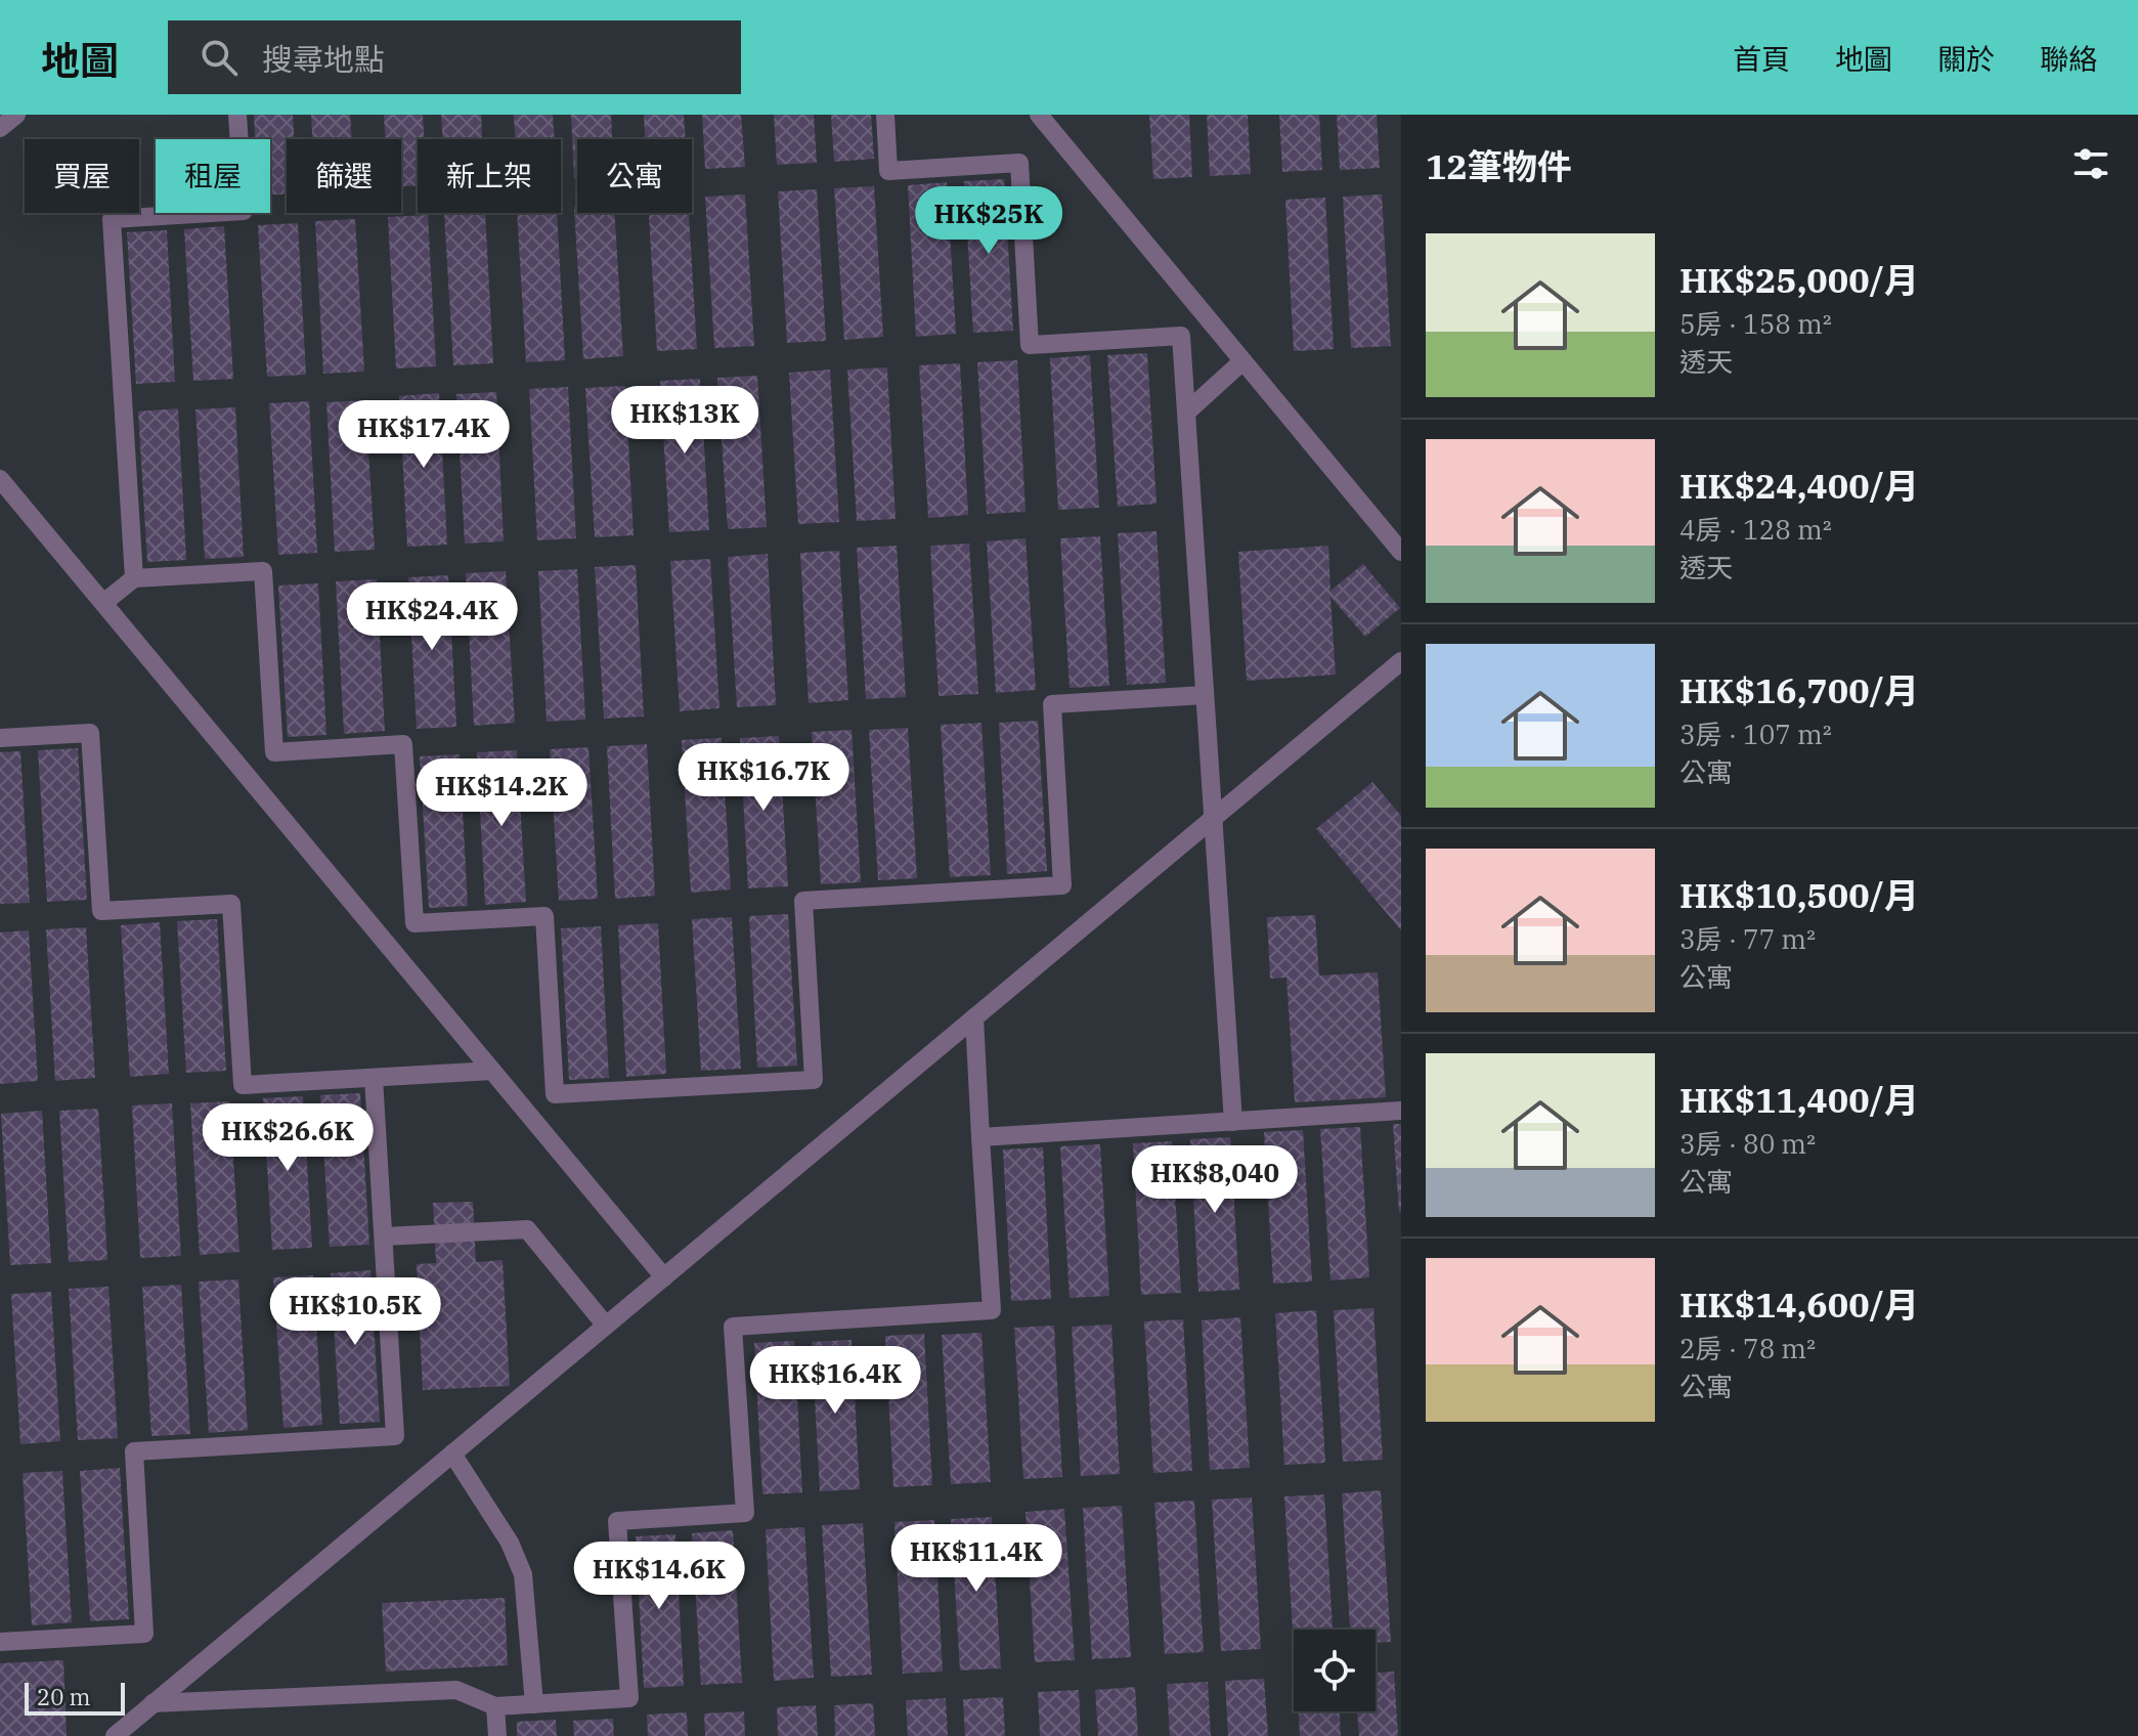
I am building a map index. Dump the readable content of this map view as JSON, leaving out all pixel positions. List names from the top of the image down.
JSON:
{
  "scale_bar": "20 m",
  "page": {
    "header": "地圖",
    "search": "搜尋地點",
    "nav": [
      "首頁",
      "地圖",
      "關於",
      "聯絡"
    ],
    "heading": "12筆物件",
    "chip": [
      "買屋",
      "租屋",
      "篩選",
      "新上架",
      "公寓"
    ],
    "price": [
      "HK$25K",
      "HK$13K",
      "HK$17.4K",
      "HK$24.4K",
      "HK$16.7K",
      "HK$14.2K",
      "HK$26.6K",
      "HK$8,040",
      "HK$10.5K",
      "HK$16.4K",
      "HK$11.4K",
      "HK$14.6K"
    ],
    "list": [
      {
        "name": "HK$25,000/月",
        "note": "5房 · 158 m² · 透天"
      },
      {
        "name": "HK$24,400/月",
        "note": "4房 · 128 m² · 透天"
      },
      {
        "name": "HK$16,700/月",
        "note": "3房 · 107 m² · 公寓"
      },
      {
        "name": "HK$10,500/月",
        "note": "3房 · 77 m² · 公寓"
      },
      {
        "name": "HK$11,400/月",
        "note": "3房 · 80 m² · 公寓"
      },
      {
        "name": "HK$14,600/月",
        "note": "2房 · 78 m² · 公寓"
      }
    ],
    "scale": "20 m"
  }
}
